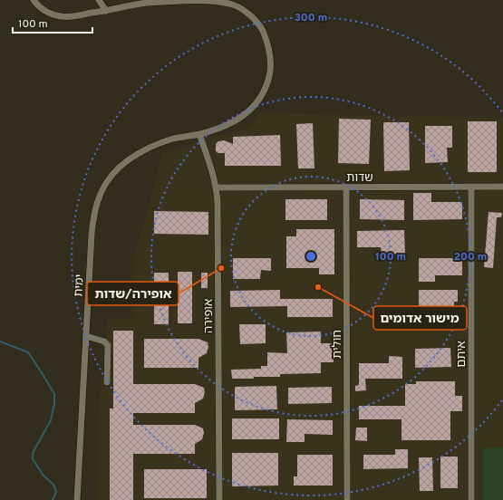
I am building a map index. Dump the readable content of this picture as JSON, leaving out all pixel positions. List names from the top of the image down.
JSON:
{
  "streets": {
    "street": [
      "שדות",
      "ימית",
      "אופירה",
      "חולית",
      "איתם"
    ]
  },
  "crossings": [
    ["שדות", "אופירה"],
    ["שדות", "חולית"],
    ["שדות", "איתם"],
    ["ימית", "אופירה"]
  ],
  "places": ["אופירה/שדות", "מישור אדומים"],
  "scale_bar": "100 m",
  "rings": ["300 m", "100 m", "200 m"]
}
